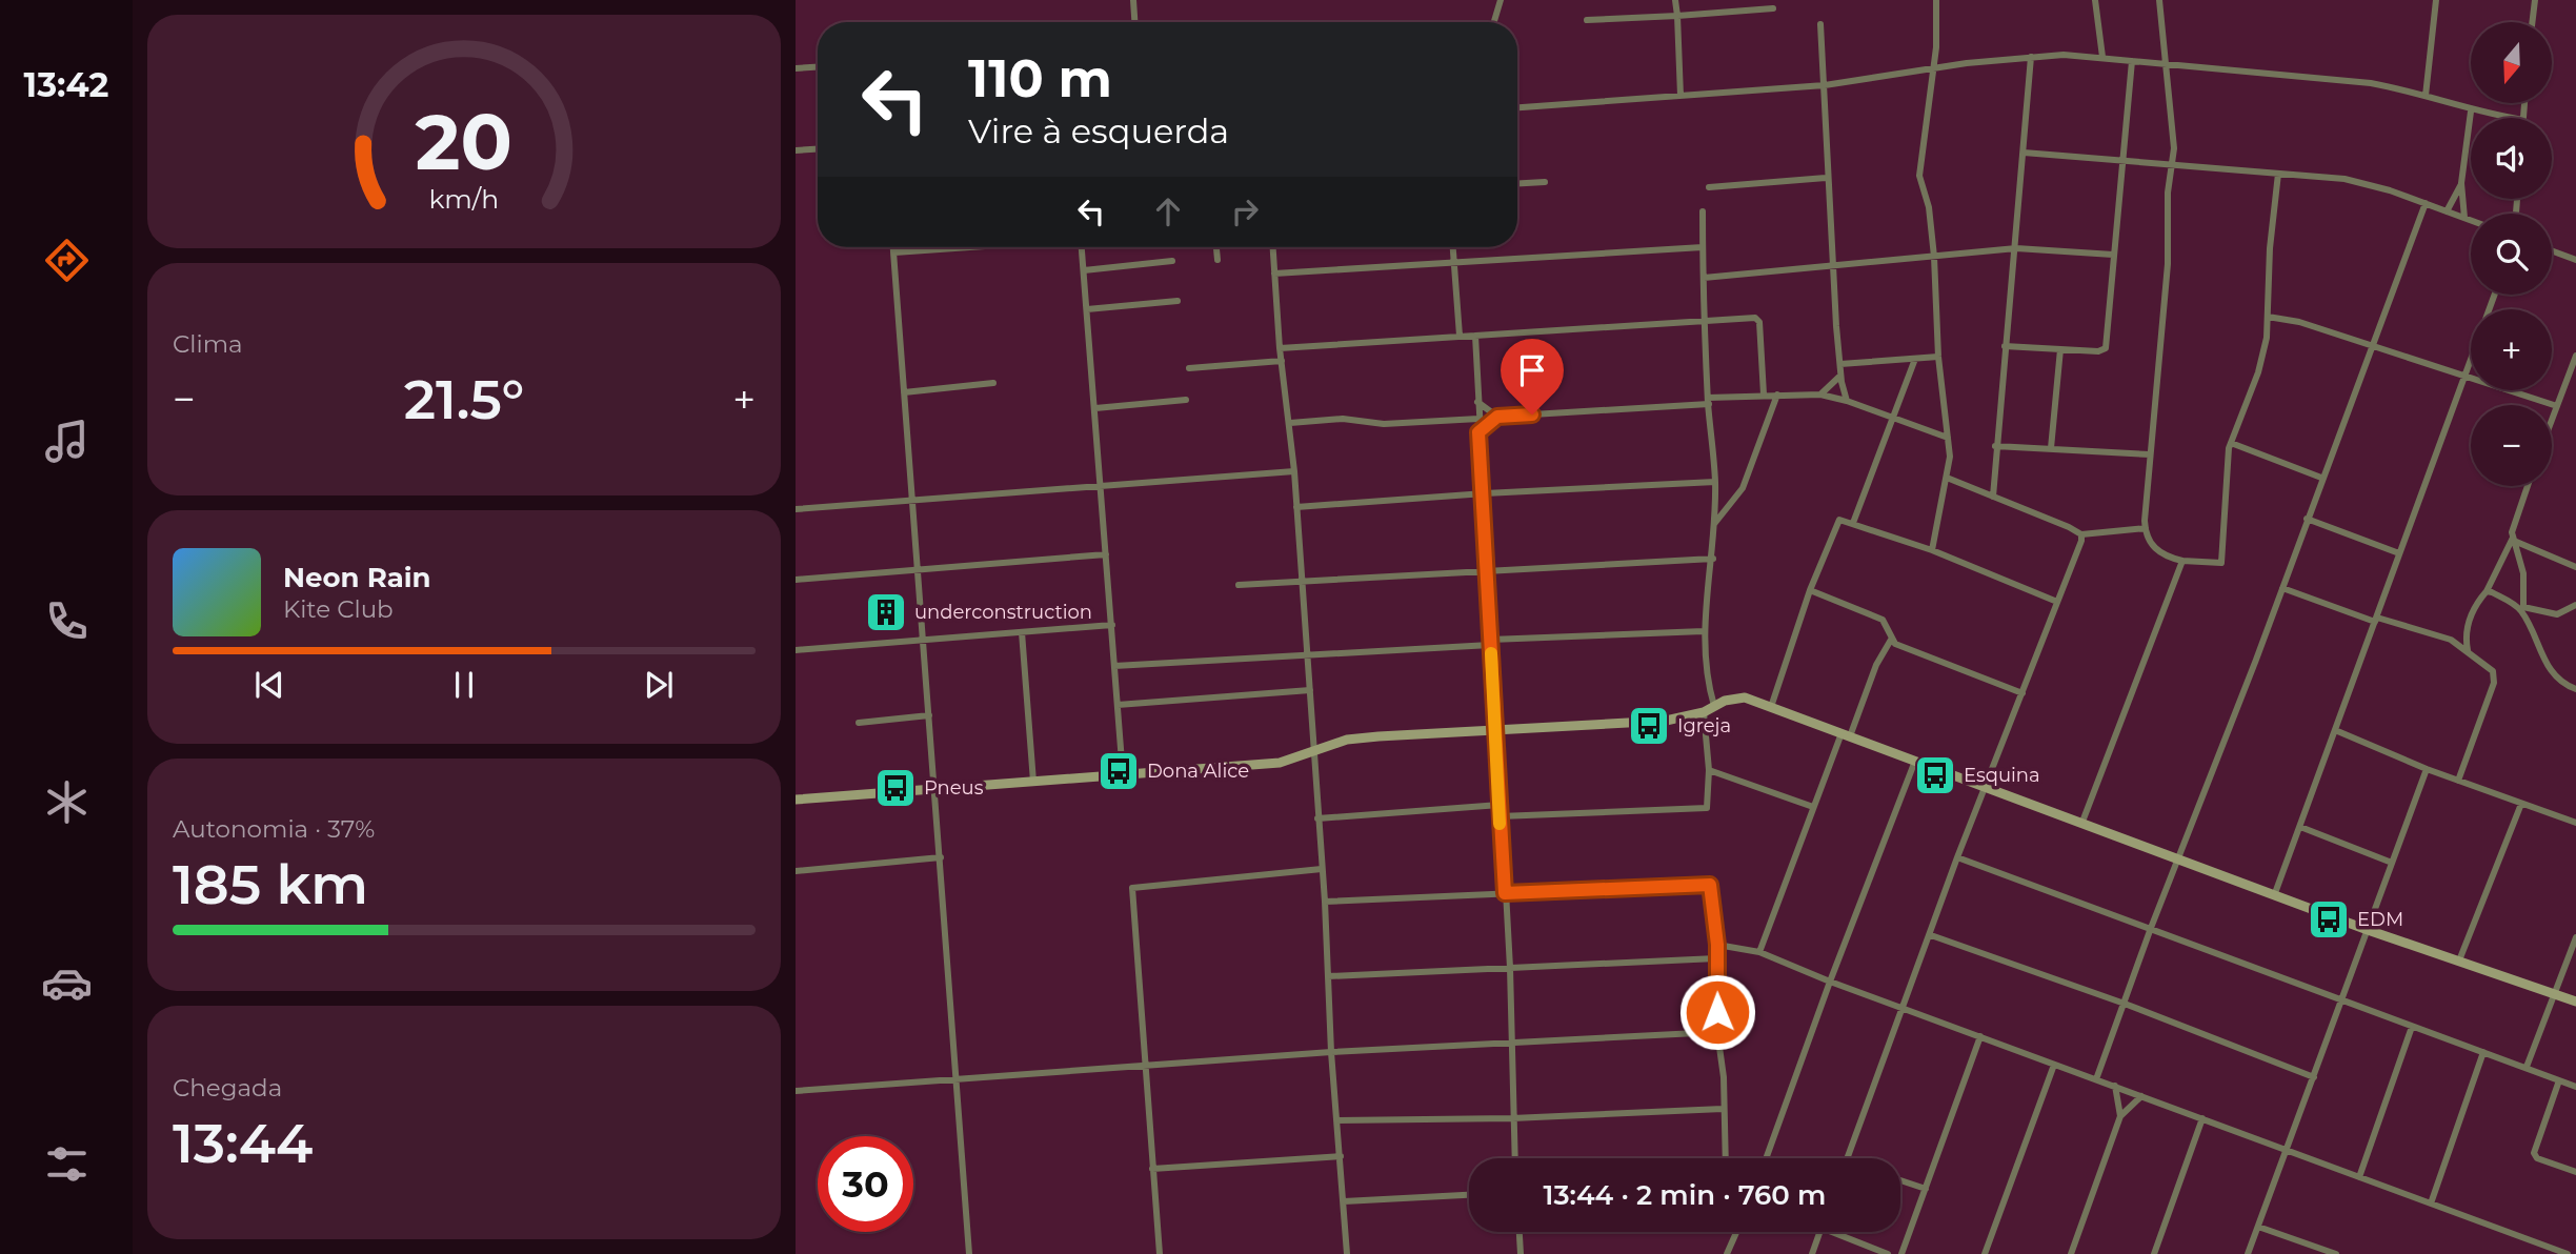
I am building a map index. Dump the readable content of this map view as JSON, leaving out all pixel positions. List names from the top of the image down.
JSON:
{
  "places": {
    "building": ["underconstruction"],
    "bus stop": [
      "Igreja",
      "Dona Alice",
      "Esquina",
      "Pneus",
      "EDM"
    ]
  },
  "north": "bottom",
  "page": {
    "tabs": "13:42",
    "map_buttons": ["+", "−"],
    "turn": ["110 m", "Vire à esquerda"],
    "tile": [
      "Clima",
      ["Autonomia · 37%", "185 km"],
      ["Chegada", "13:44"]
    ],
    "heat": ["−", "21.5°", "+"],
    "song": ["Neon Rain", "Kite Club"],
    "limit": "30",
    "trip": "13:44 · 2 min · 760 m",
    "gauge": ["20", "km/h"]
  }
}
